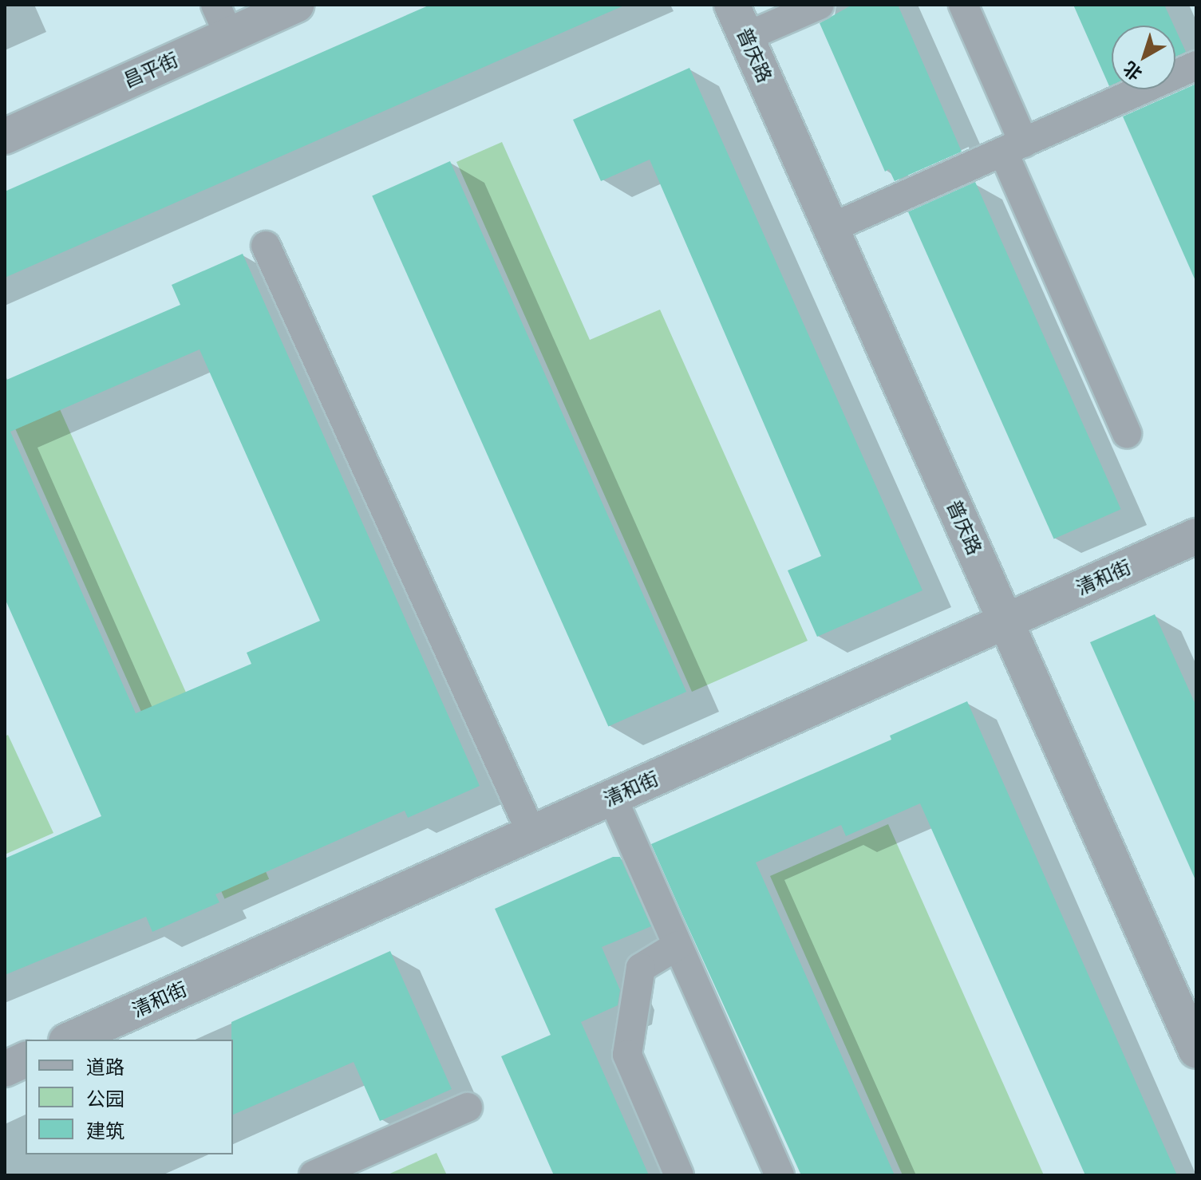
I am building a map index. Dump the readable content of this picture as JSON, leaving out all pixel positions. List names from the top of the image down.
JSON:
{
  "streets": {
    "street": ["普庆路", "昌平街", "清和街"]
  },
  "crossings": [
    ["普庆路", "清和街"]
  ],
  "legend": ["道路", "公园", "建筑"],
  "north": "bottom left"
}
